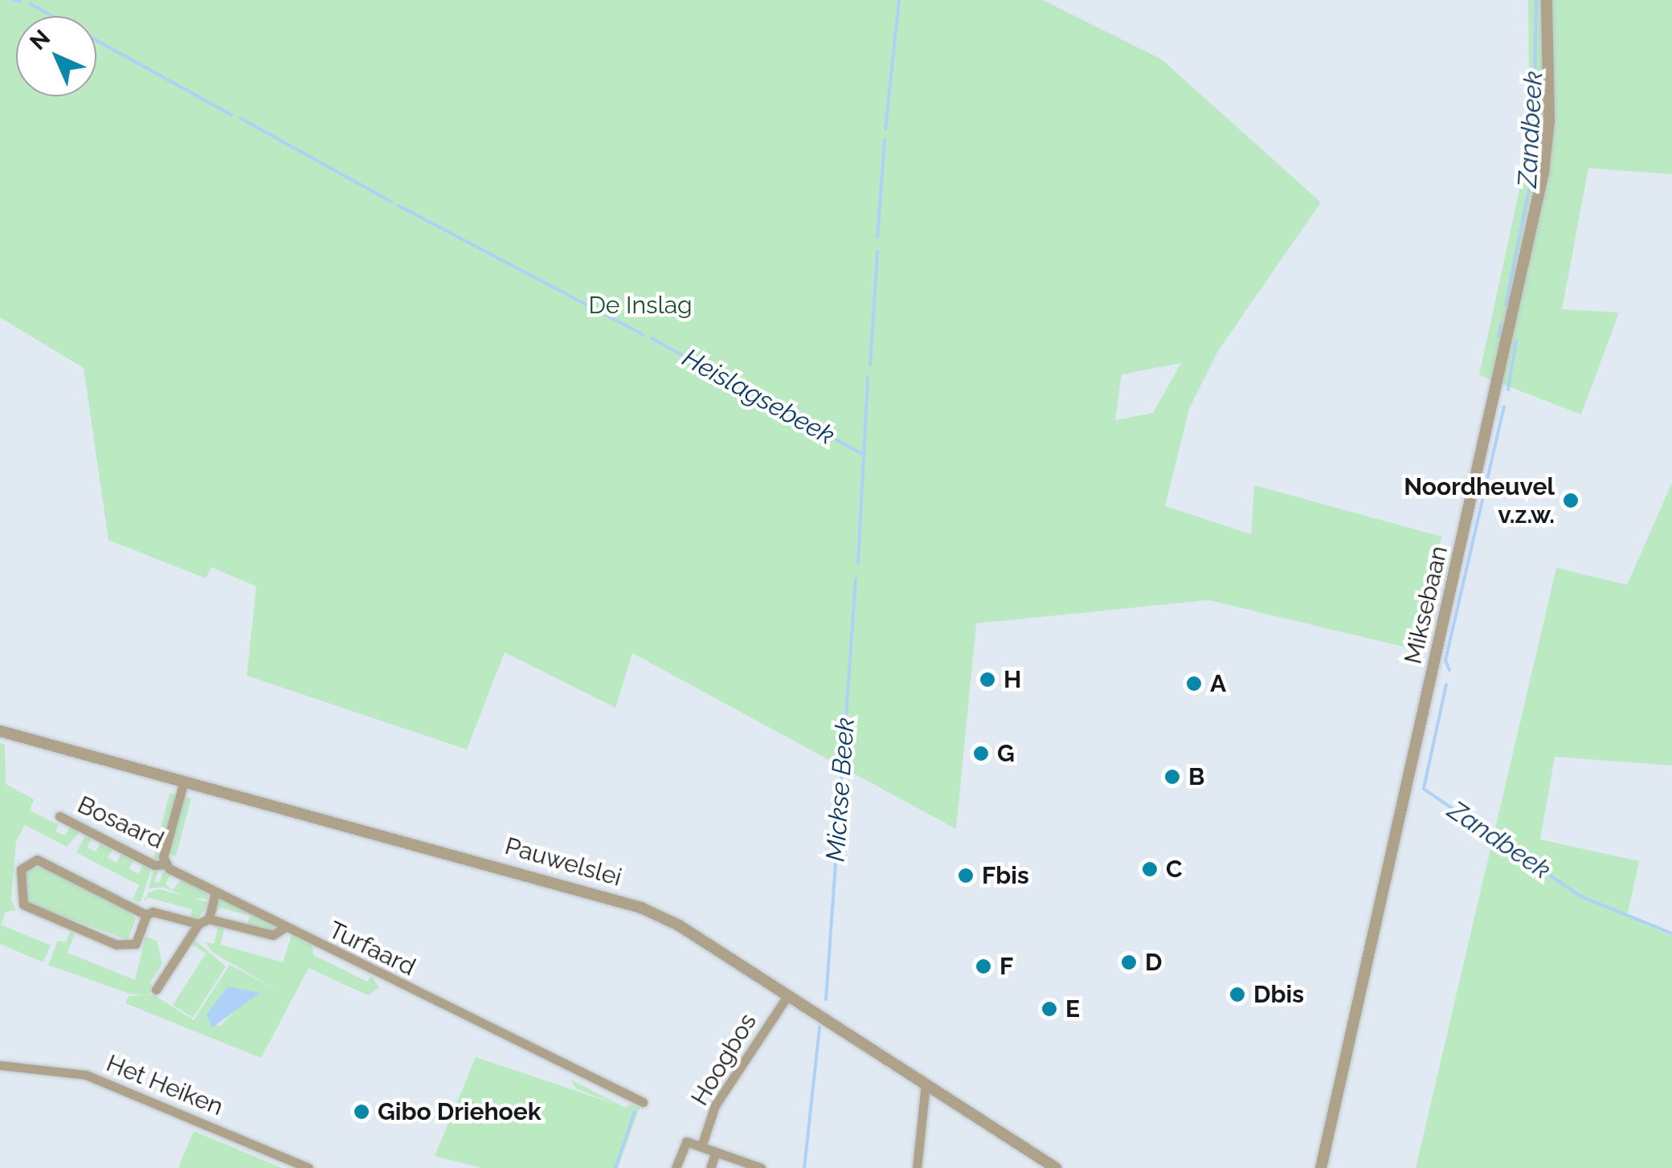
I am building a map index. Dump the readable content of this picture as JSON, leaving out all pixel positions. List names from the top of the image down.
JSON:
{
  "streets": {
    "street": [
      "Miksebaan",
      "Bosaard",
      "Pauwelslei",
      "Turfaard",
      "Hoogbos",
      "Het Heiken"
    ]
  },
  "crossings": [
    ["Bosaard", "Turfaard"],
    ["Pauwelslei", "Hoogbos"]
  ],
  "water": ["Zandbeek", "Heislagsebeek", "Mickse Beek"],
  "parks": ["De Inslag"],
  "places": [
    "Noordheuvel v.z.w.",
    "H",
    "A",
    "G",
    "B",
    "C",
    "Fbis",
    "D",
    "F",
    "Dbis",
    "E",
    "Gibo Driehoek"
  ],
  "north": "top left"
}
